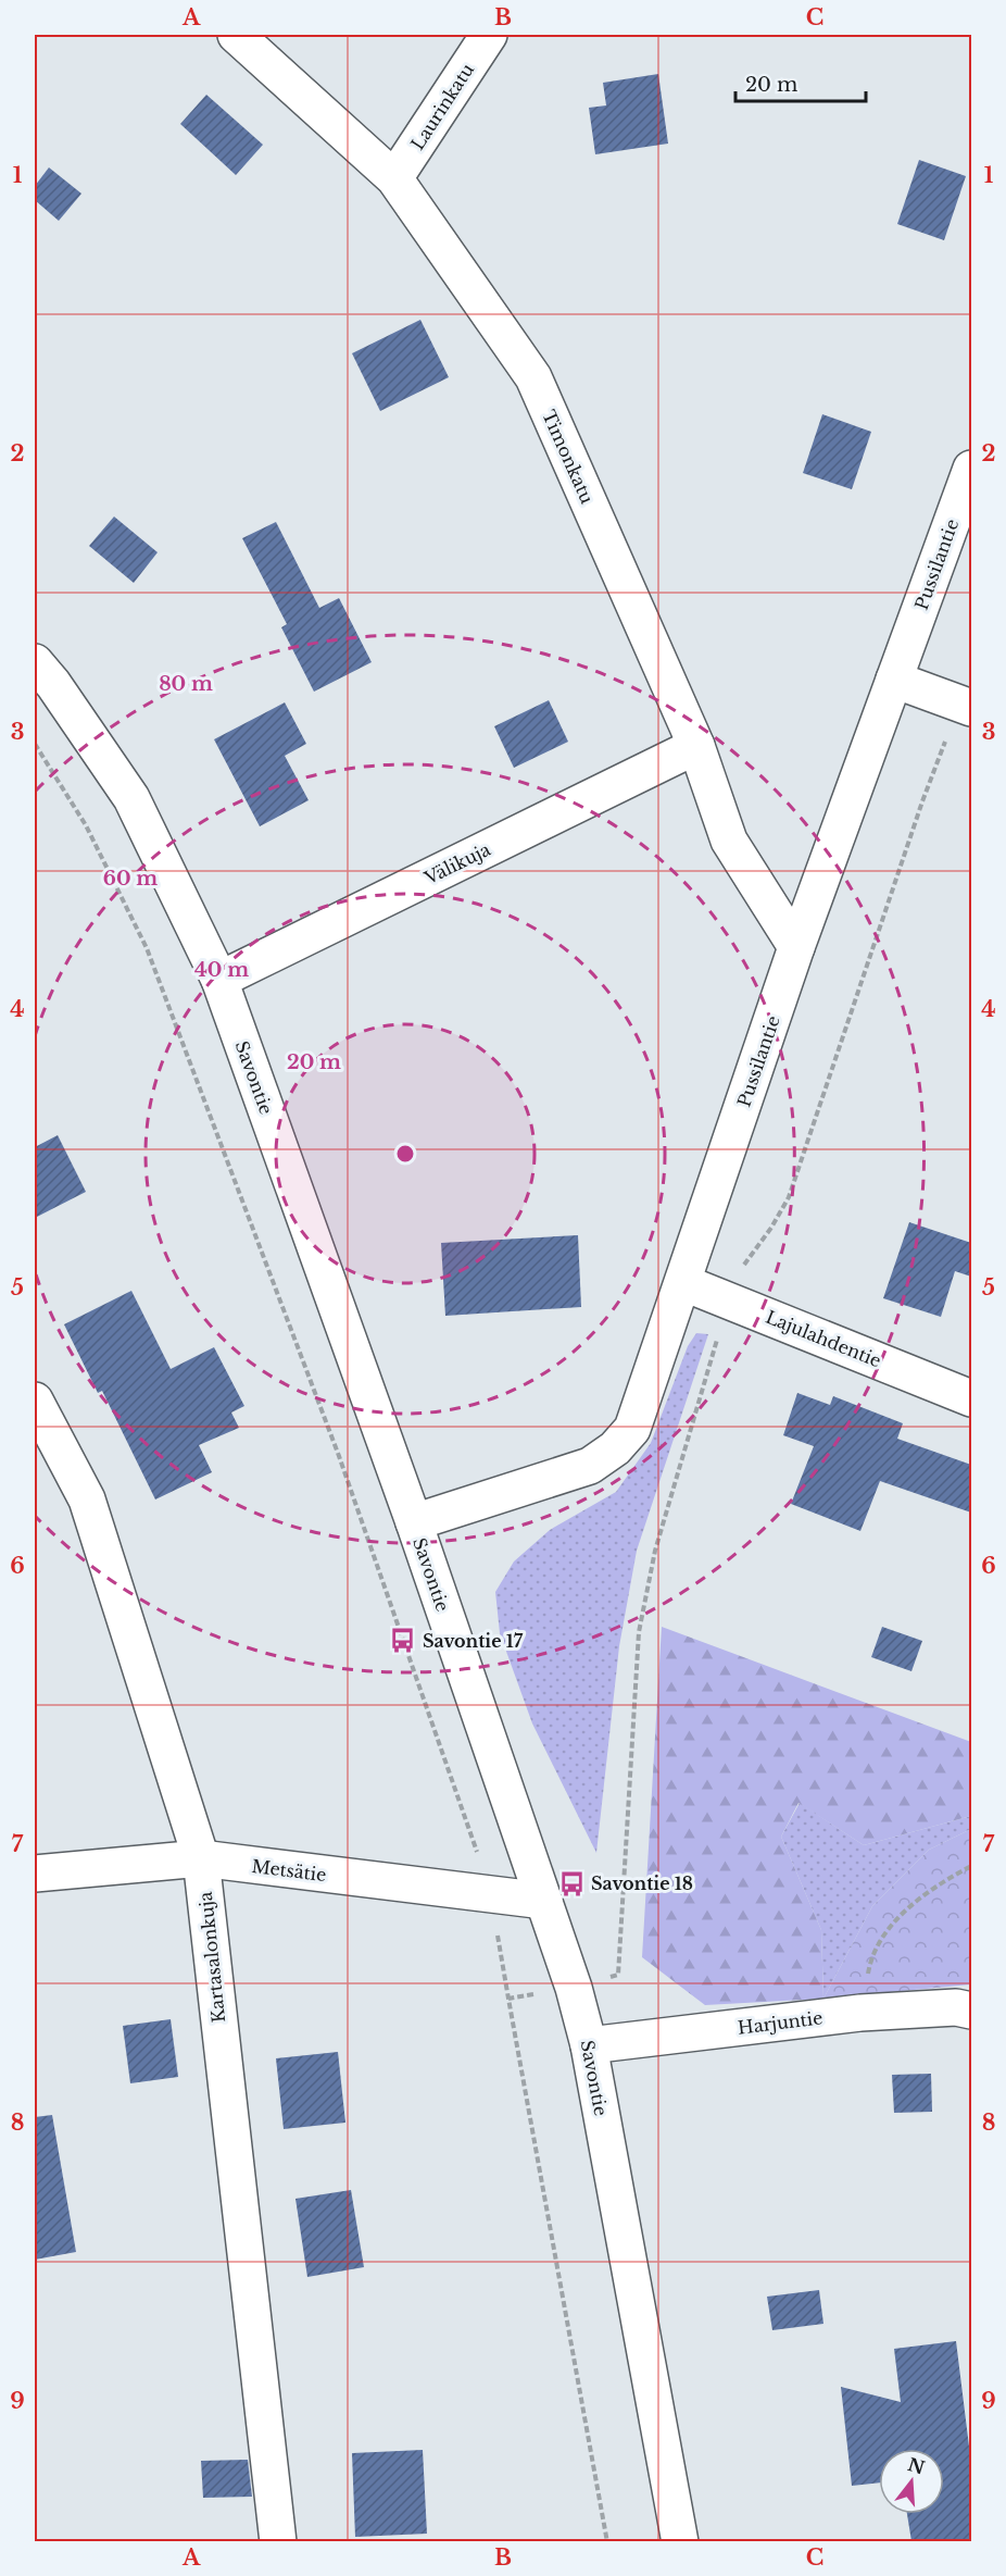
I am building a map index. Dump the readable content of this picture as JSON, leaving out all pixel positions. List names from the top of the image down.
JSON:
{
  "streets": {
    "street": [
      "Laurinkatu",
      "Timonkatu",
      "Pussilantie",
      "Välikuja",
      "Savontie",
      "Lajulahdentie",
      "Metsätie",
      "Kartasalonkuja",
      "Harjuntie"
    ]
  },
  "crossings": [
    ["Laurinkatu", "Timonkatu"],
    ["Timonkatu", "Pussilantie"],
    ["Timonkatu", "Välikuja"],
    ["Pussilantie", "Savontie"],
    ["Pussilantie", "Lajulahdentie"],
    ["Välikuja", "Savontie"],
    ["Savontie", "Metsätie"],
    ["Savontie", "Harjuntie"],
    ["Metsätie", "Kartasalonkuja"]
  ],
  "places": {
    "bus stop": ["Savontie 17", "Savontie 18"]
  },
  "scale_bar": "20 m",
  "north": "top",
  "grid": {
    "columns": ["A", "B", "C"],
    "rows": [
      "1",
      "2",
      "3",
      "4",
      "5",
      "6",
      "7",
      "8",
      "9"
    ]
  },
  "rings": [
    "80 m",
    "60 m",
    "40 m",
    "20 m"
  ]
}
